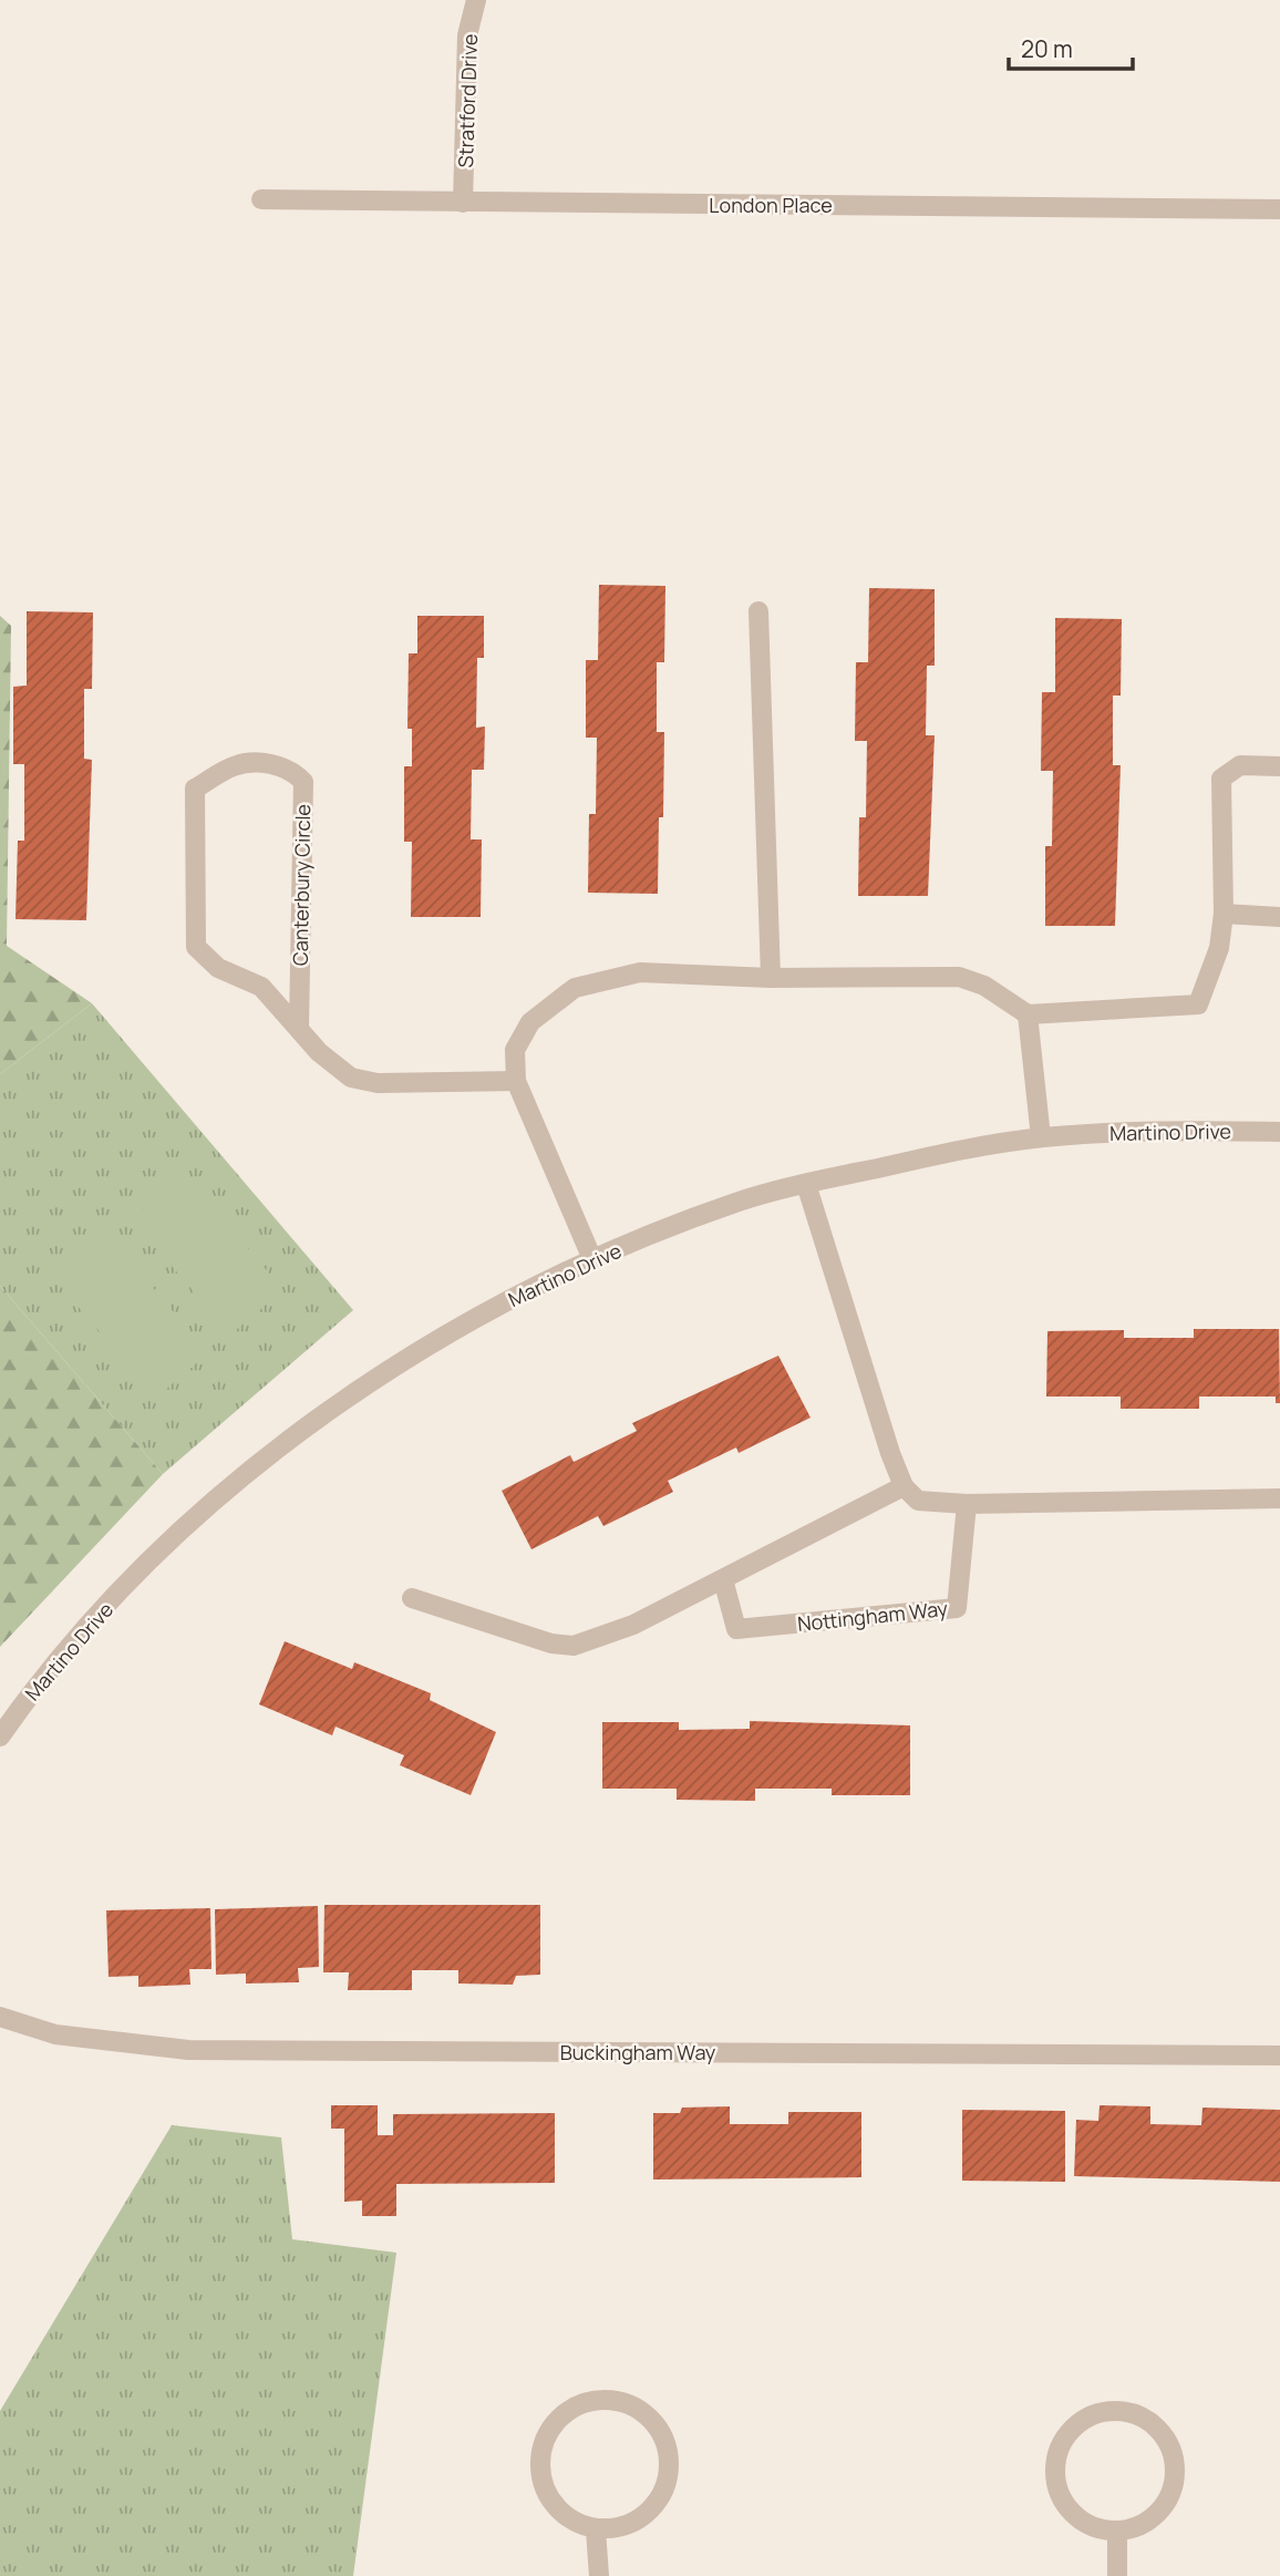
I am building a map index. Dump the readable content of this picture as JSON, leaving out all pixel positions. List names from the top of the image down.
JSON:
{
  "streets": {
    "street": [
      "Stratford Drive",
      "London Place",
      "Canterbury Circle",
      "Martino Drive",
      "Nottingham Way",
      "Buckingham Way"
    ]
  },
  "crossings": [
    ["Stratford Drive", "London Place"]
  ],
  "scale_bar": "20 m"
}
